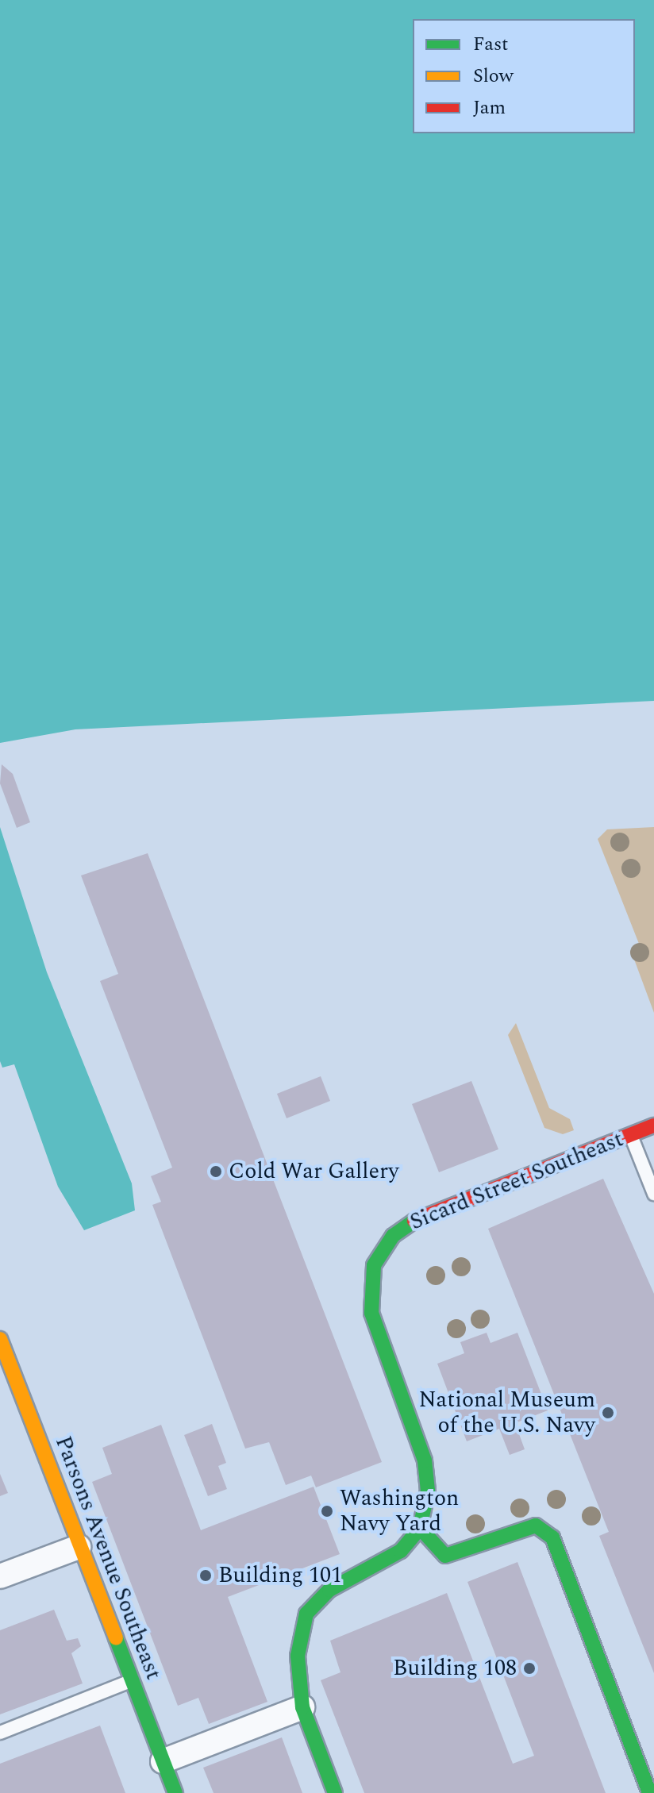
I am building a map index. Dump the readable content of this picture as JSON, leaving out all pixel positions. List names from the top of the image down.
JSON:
{
  "streets": {
    "street": ["Sicard Street Southeast", "Parsons Avenue Southeast"]
  },
  "places": [
    "Cold War Gallery",
    "National Museum of the U.S. Navy",
    "Washington Navy Yard",
    "Building 101",
    "Building 108"
  ],
  "legend": ["Fast", "Slow", "Jam"]
}
